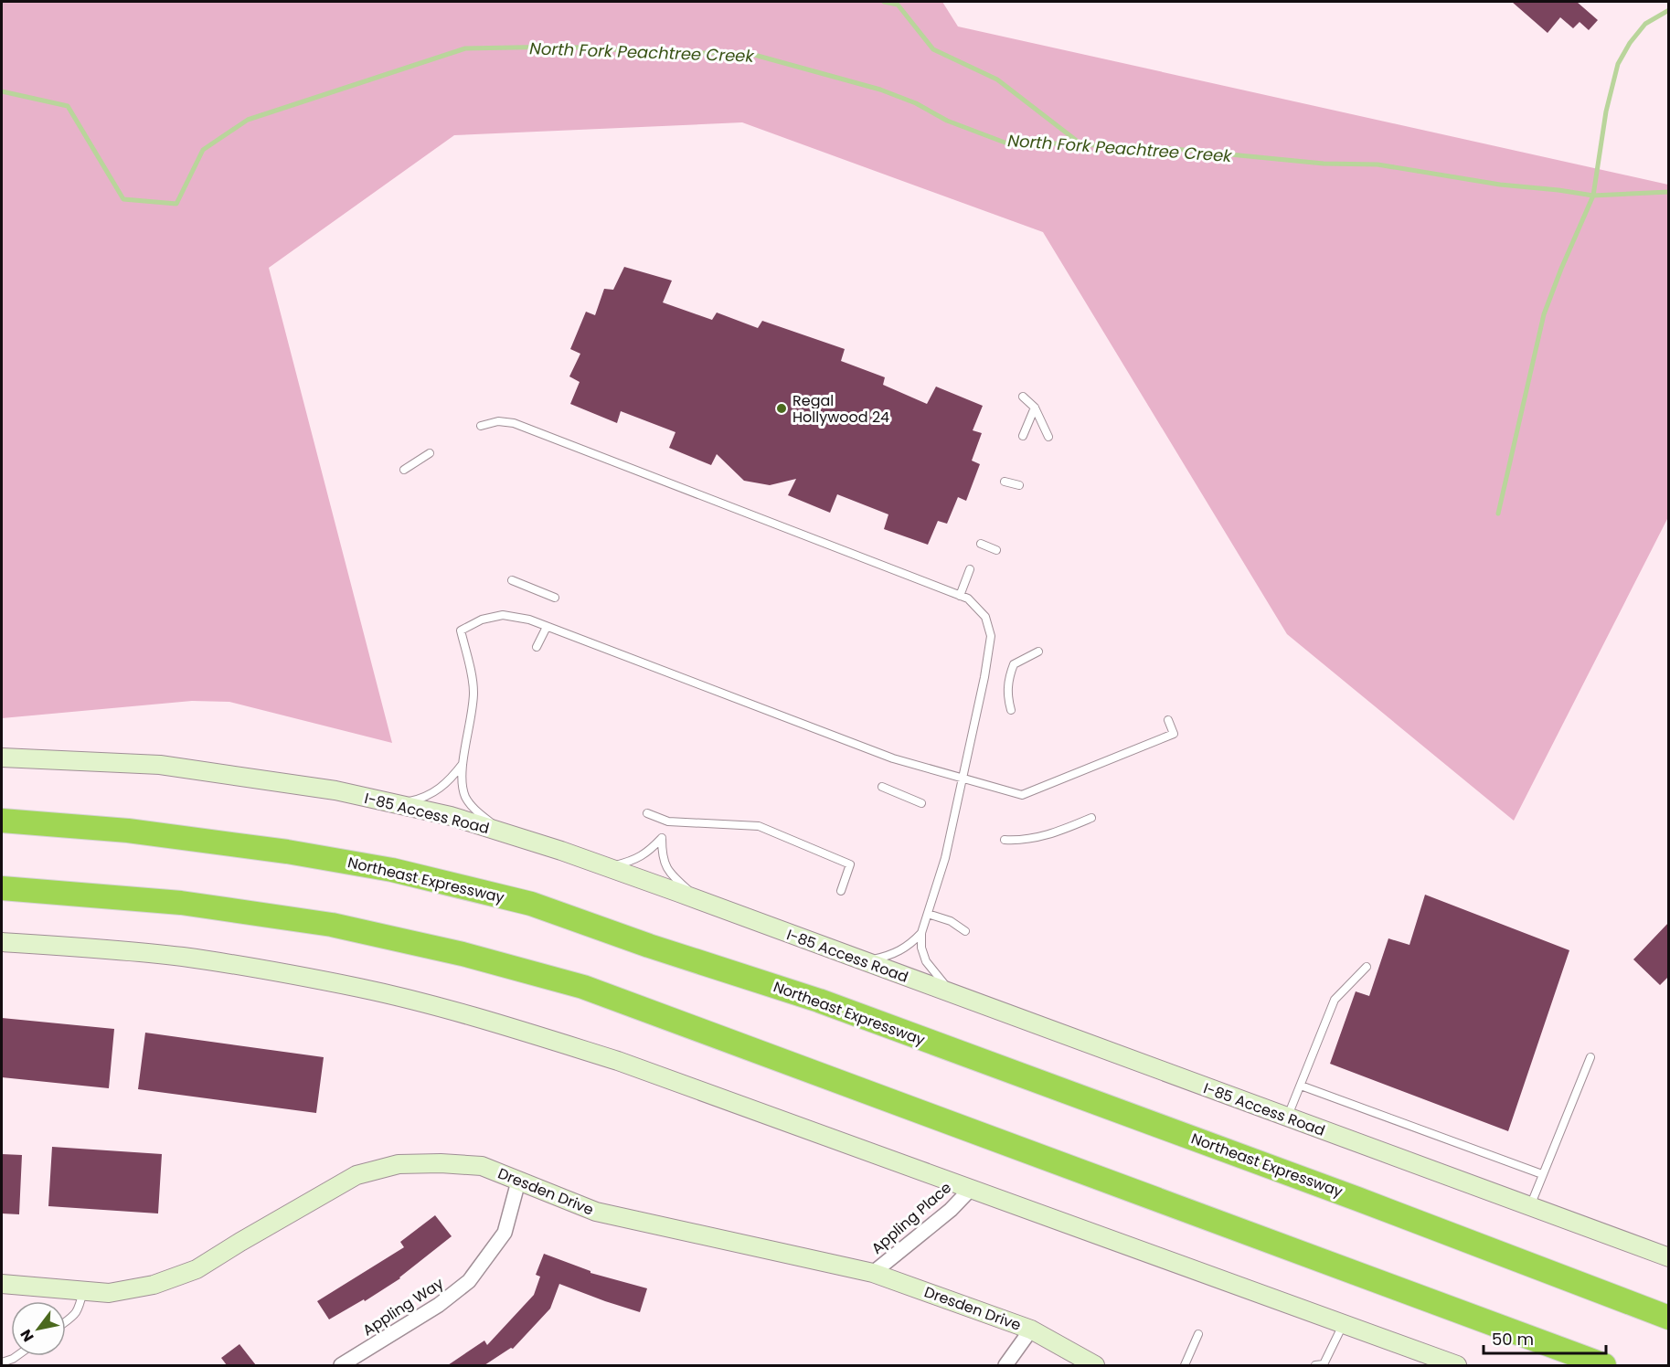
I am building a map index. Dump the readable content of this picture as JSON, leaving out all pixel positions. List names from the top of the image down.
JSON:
{
  "streets": {
    "highway": ["Northeast Expressway"],
    "main road": ["I-85 Access Road", "Dresden Drive"],
    "street": ["Appling Place", "Appling Way"]
  },
  "crossings": [
    ["Dresden Drive", "Appling Place"],
    ["Dresden Drive", "Appling Way"]
  ],
  "water": ["North Fork Peachtree Creek"],
  "places": ["Regal Hollywood 24"],
  "scale_bar": "50 m",
  "north": "bottom left"
}
